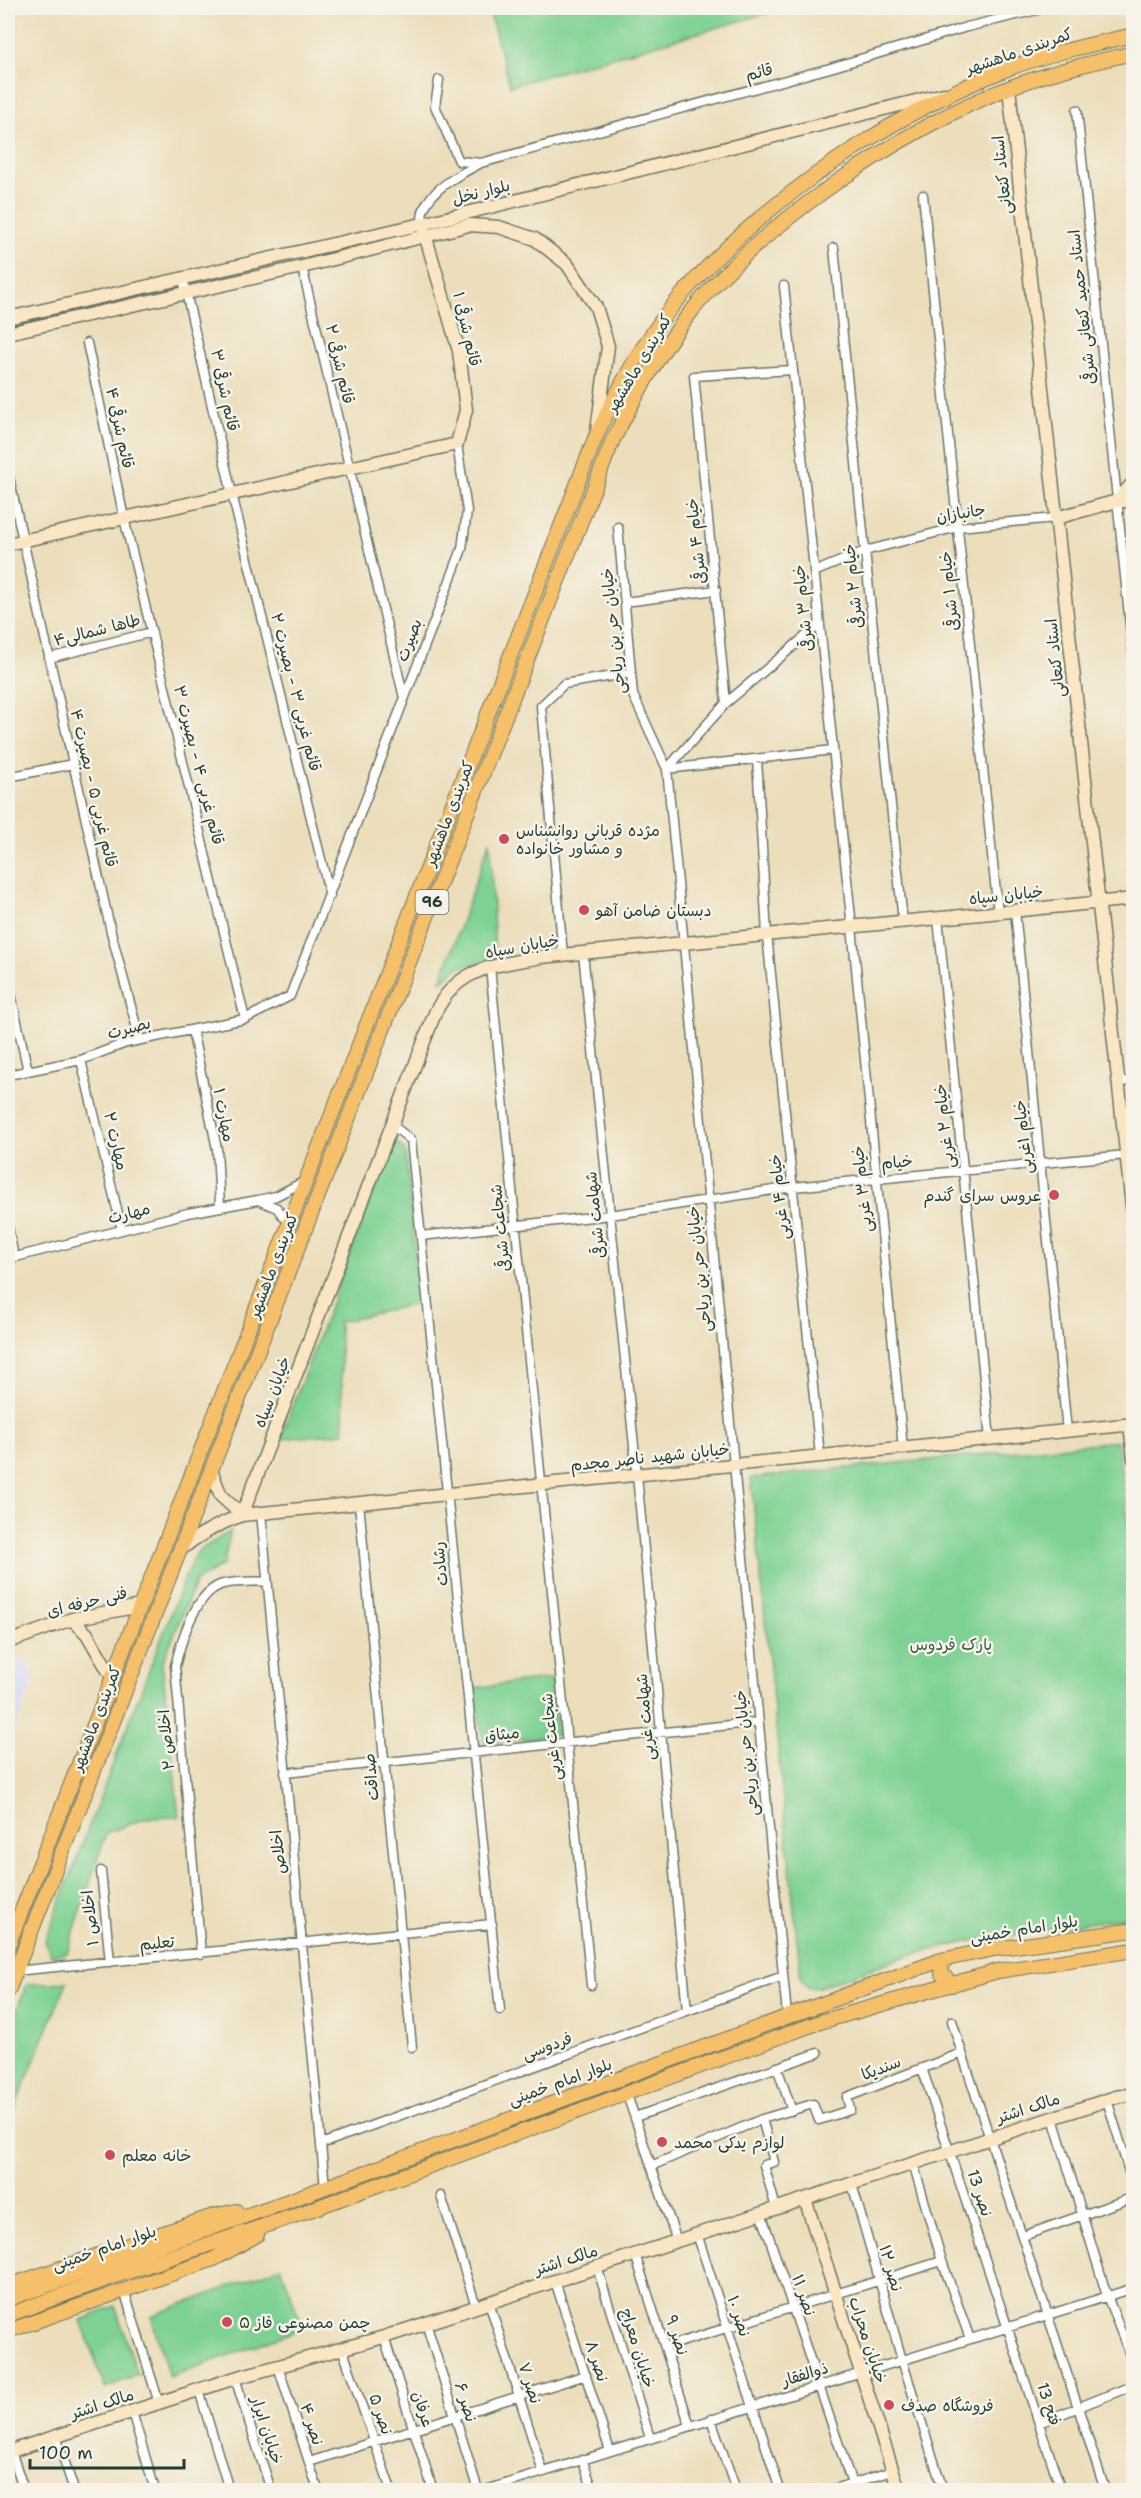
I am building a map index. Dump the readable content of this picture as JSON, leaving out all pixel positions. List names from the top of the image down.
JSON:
{
  "streets": {
    "main road": ["کمربندی ماهشهر", "96", "بلوار امام خمینی"],
    "street": [
      "قائم",
      "استاد کنعانی",
      "بلوار نخل",
      "استاد حمید کنعانی شرقی",
      "قائم شرقی ۱",
      "قائم شرقی ۲",
      "قائم شرقی ۳",
      "قائم شرقی ۴",
      "جانبازان",
      "خیام ۴ شرقی",
      "خیام ۲ شرقی",
      "خیام ۱ شرقی",
      "خیام ۳ شرقی",
      "طاها شمالی۴",
      "خیابان حر بن ریاحی",
      "بصیرت",
      "قائم غربی ۳ - بصیرت ۲",
      "قائم غربی ۴ - بصیرت ۳",
      "قائم غربی ۵ - بصیرت ۴",
      "خیابان سپاه",
      "مهارت ۱",
      "خیام ۲ غربی",
      "خیام ۱غربی",
      "مهارت ۲",
      "خیام",
      "خیام ۳ غربی",
      "خیام ۴ غربی",
      "مهارت",
      "شهامت شرقی",
      "شجاعت شرقی",
      "خیابان شهید ناصر مجدم",
      "رشادت",
      "فنی حرفه ای",
      "شهامت غربی",
      "میثاق",
      "شجاعت غربی",
      "اخلاص ۲",
      "صداقت",
      "اخلاص",
      "اخلاص ۱",
      "تعلیم",
      "فردوسی",
      "سندیکا",
      "مالک اشتر",
      "نصر 13",
      "نصر ۱۲",
      "نصر ۱۱",
      "نصر ۱۰",
      "نصر ۹",
      "خیابان محراب",
      "خیابان معراج",
      "نصر ۸",
      "ذوالفقار",
      "نصر ۷",
      "نصر ۶",
      "فتح 13",
      "عرفان",
      "نصر ۵",
      "نصر ۴",
      "خیابان ابرار"
    ]
  },
  "crossings": [
    ["کمربندی ماهشهر", "استاد کنعانی"],
    ["کمربندی ماهشهر", "بلوار نخل"],
    ["کمربندی ماهشهر", "مهارت"],
    ["کمربندی ماهشهر", "خیابان شهید ناصر مجدم"],
    ["کمربندی ماهشهر", "فنی حرفه ای"],
    ["کمربندی ماهشهر", "تعلیم"],
    ["قائم", "بلوار نخل"],
    ["قائم", "قائم شرقی ۱"],
    ["استاد کنعانی", "جانبازان"],
    ["استاد کنعانی", "خیابان سپاه"],
    ["استاد کنعانی", "خیام"],
    ["بلوار نخل", "قائم شرقی ۱"],
    ["بلوار نخل", "قائم شرقی ۲"],
    ["بلوار نخل", "قائم شرقی ۳"],
    ["استاد حمید کنعانی شرقی", "جانبازان"],
    ["قائم شرقی ۱", "بصیرت"],
    ["قائم شرقی ۲", "بصیرت"],
    ["قائم شرقی ۳", "قائم غربی ۳ - بصیرت ۲"],
    ["قائم شرقی ۴", "قائم غربی ۴ - بصیرت ۳"],
    ["جانبازان", "خیام ۲ شرقی"],
    ["جانبازان", "خیام ۱ شرقی"],
    ["جانبازان", "خیام ۳ شرقی"],
    ["خیام ۴ شرقی", "خیام ۳ شرقی"],
    ["خیام ۲ شرقی", "خیابان سپاه"],
    ["خیام ۱ شرقی", "خیابان سپاه"],
    ["خیام ۳ شرقی", "خیابان سپاه"],
    ["خیام ۳ شرقی", "خیام ۳ غربی"],
    ["طاها شمالی۴", "قائم غربی ۴ - بصیرت ۳"],
    ["طاها شمالی۴", "قائم غربی ۵ - بصیرت ۴"],
    ["خیابان حر بن ریاحی", "خیابان سپاه"],
    ["خیابان حر بن ریاحی", "خیام"],
    ["خیابان حر بن ریاحی", "خیابان شهید ناصر مجدم"],
    ["خیابان حر بن ریاحی", "میثاق"],
    ["خیابان حر بن ریاحی", "بلوار امام خمینی"],
    ["خیابان حر بن ریاحی", "فردوسی"],
    ["بصیرت", "قائم غربی ۳ - بصیرت ۲"],
    ["بصیرت", "قائم غربی ۴ - بصیرت ۳"],
    ["بصیرت", "قائم غربی ۵ - بصیرت ۴"],
    ["بصیرت", "مهارت ۱"],
    ["بصیرت", "مهارت ۲"],
    ["خیابان سپاه", "خیام ۲ غربی"],
    ["خیابان سپاه", "خیام ۱غربی"],
    ["خیابان سپاه", "خیام ۳ غربی"],
    ["خیابان سپاه", "خیام ۴ غربی"],
    ["خیابان سپاه", "شهامت شرقی"],
    ["خیابان سپاه", "شجاعت شرقی"],
    ["خیابان سپاه", "خیابان شهید ناصر مجدم"],
    ["خیابان سپاه", "رشادت"],
    ["مهارت ۱", "مهارت"],
    ["خیام ۲ غربی", "خیام"],
    ["خیام ۲ غربی", "خیابان شهید ناصر مجدم"],
    ["خیام ۱غربی", "خیام"],
    ["خیام ۱غربی", "خیابان شهید ناصر مجدم"],
    ["مهارت ۲", "مهارت"],
    ["خیام", "خیام ۳ غربی"],
    ["خیام", "خیام ۴ غربی"],
    ["خیام", "شهامت شرقی"],
    ["خیام", "شجاعت شرقی"],
    ["خیام", "رشادت"],
    ["خیام ۳ غربی", "خیابان شهید ناصر مجدم"],
    ["خیام ۴ غربی", "خیابان شهید ناصر مجدم"],
    ["شهامت شرقی", "خیابان شهید ناصر مجدم"],
    ["شهامت شرقی", "شهامت غربی"],
    ["شجاعت شرقی", "خیابان شهید ناصر مجدم"],
    ["شجاعت شرقی", "شجاعت غربی"],
    ["خیابان شهید ناصر مجدم", "رشادت"],
    ["خیابان شهید ناصر مجدم", "شهامت غربی"],
    ["خیابان شهید ناصر مجدم", "شجاعت غربی"],
    ["خیابان شهید ناصر مجدم", "صداقت"],
    ["خیابان شهید ناصر مجدم", "اخلاص"],
    ["رشادت", "میثاق"],
    ["رشادت", "تعلیم"],
    ["شهامت غربی", "میثاق"],
    ["شهامت غربی", "فردوسی"],
    ["میثاق", "شجاعت غربی"],
    ["میثاق", "صداقت"],
    ["میثاق", "اخلاص"],
    ["اخلاص ۲", "اخلاص"],
    ["اخلاص ۲", "تعلیم"],
    ["صداقت", "تعلیم"],
    ["اخلاص", "بلوار امام خمینی"],
    ["اخلاص", "تعلیم"],
    ["اخلاص", "فردوسی"],
    ["اخلاص ۱", "تعلیم"],
    ["سندیکا", "نصر 13"],
    ["مالک اشتر", "نصر 13"],
    ["مالک اشتر", "نصر ۱۲"],
    ["مالک اشتر", "نصر ۱۱"],
    ["مالک اشتر", "نصر ۱۰"],
    ["مالک اشتر", "نصر ۹"],
    ["مالک اشتر", "خیابان محراب"],
    ["مالک اشتر", "خیابان معراج"],
    ["مالک اشتر", "نصر ۸"],
    ["مالک اشتر", "نصر ۷"],
    ["مالک اشتر", "نصر ۶"],
    ["مالک اشتر", "عرفان"],
    ["مالک اشتر", "نصر ۵"],
    ["مالک اشتر", "نصر ۴"],
    ["مالک اشتر", "خیابان ابرار"],
    ["نصر 13", "ذوالفقار"],
    ["نصر 13", "فتح 13"],
    ["نصر ۱۲", "ذوالفقار"],
    ["نصر ۱۱", "ذوالفقار"],
    ["نصر ۱۰", "ذوالفقار"],
    ["نصر ۹", "ذوالفقار"],
    ["خیابان محراب", "ذوالفقار"],
    ["خیابان معراج", "ذوالفقار"],
    ["نصر ۸", "ذوالفقار"],
    ["ذوالفقار", "نصر ۷"],
    ["ذوالفقار", "فتح 13"]
  ],
  "parks": ["پارک فردوس"],
  "places": [
    "مژده قربانی روانشناس و مشاور خانواده",
    "دبستان ضامن آهو",
    "عروس سرای گندم",
    "لوازم یدکی محمد",
    "خانه معلم",
    "چمن مصنوعی فاز ۵",
    "فروشگاه صدف"
  ],
  "scale_bar": "100 m"
}
